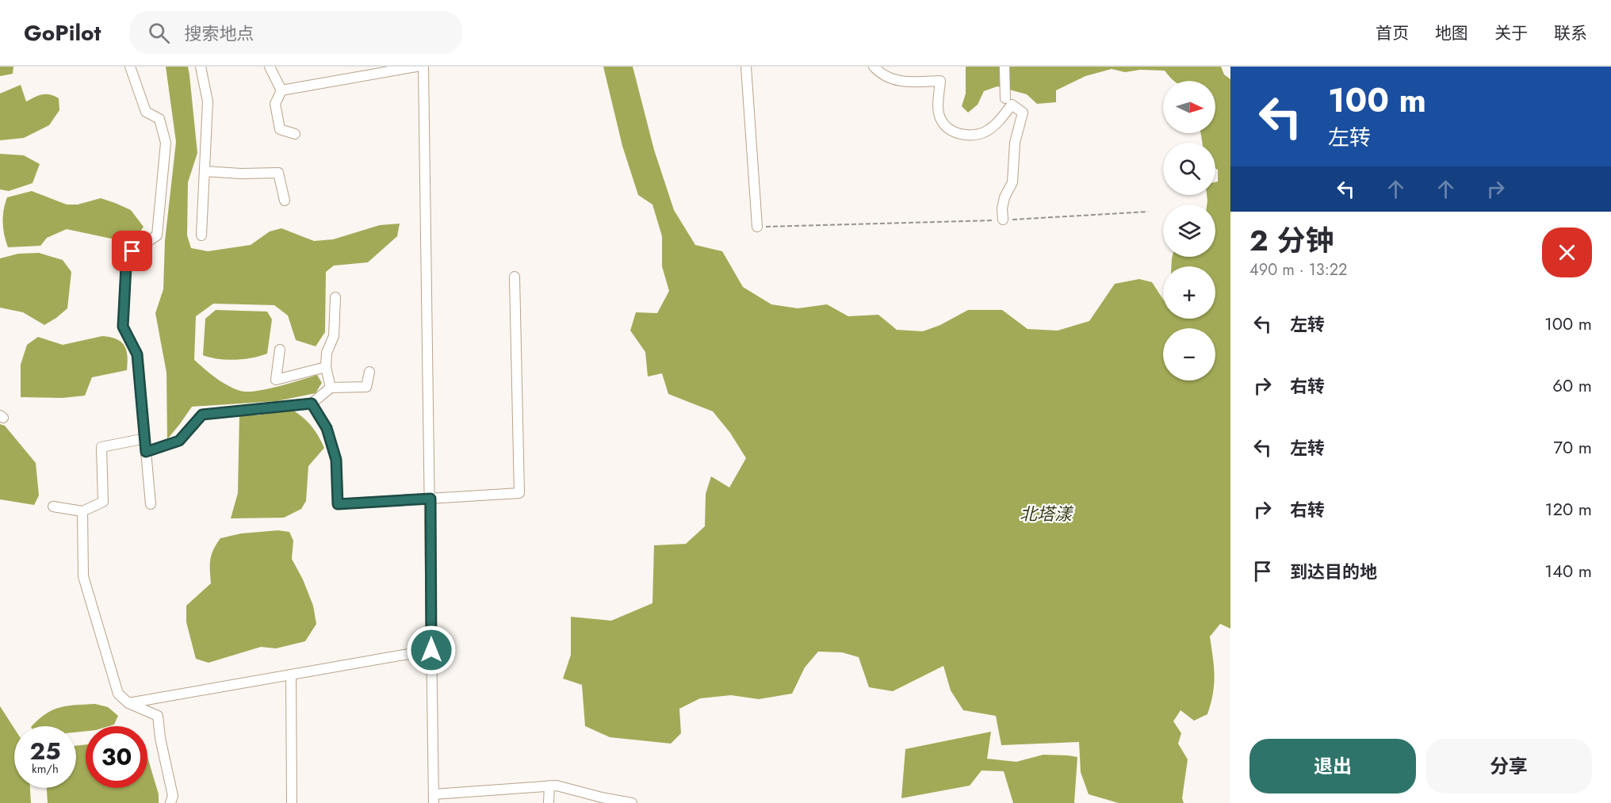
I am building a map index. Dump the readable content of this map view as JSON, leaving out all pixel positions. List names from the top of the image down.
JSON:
{
  "water": ["北塔漾"],
  "north": "right",
  "page": {
    "header": "GoPilot",
    "search": "搜索地点",
    "nav": [
      "首页",
      "地图",
      "关于",
      "联系"
    ],
    "turn": ["100 m", "左转"],
    "map_buttons": ["+", "−"],
    "heading": ["2 分钟", "490 m · 13:22"],
    "list": [
      {
        "name": "左转",
        "value": "100 m"
      },
      {
        "name": "右转",
        "value": "60 m"
      },
      {
        "name": "左转",
        "value": "70 m"
      },
      {
        "name": "右转",
        "value": "120 m"
      },
      {
        "name": "到达目的地",
        "value": "140 m"
      }
    ],
    "speed": "25 km/h",
    "limit": "30",
    "buttons": ["退出", "分享"]
  }
}
